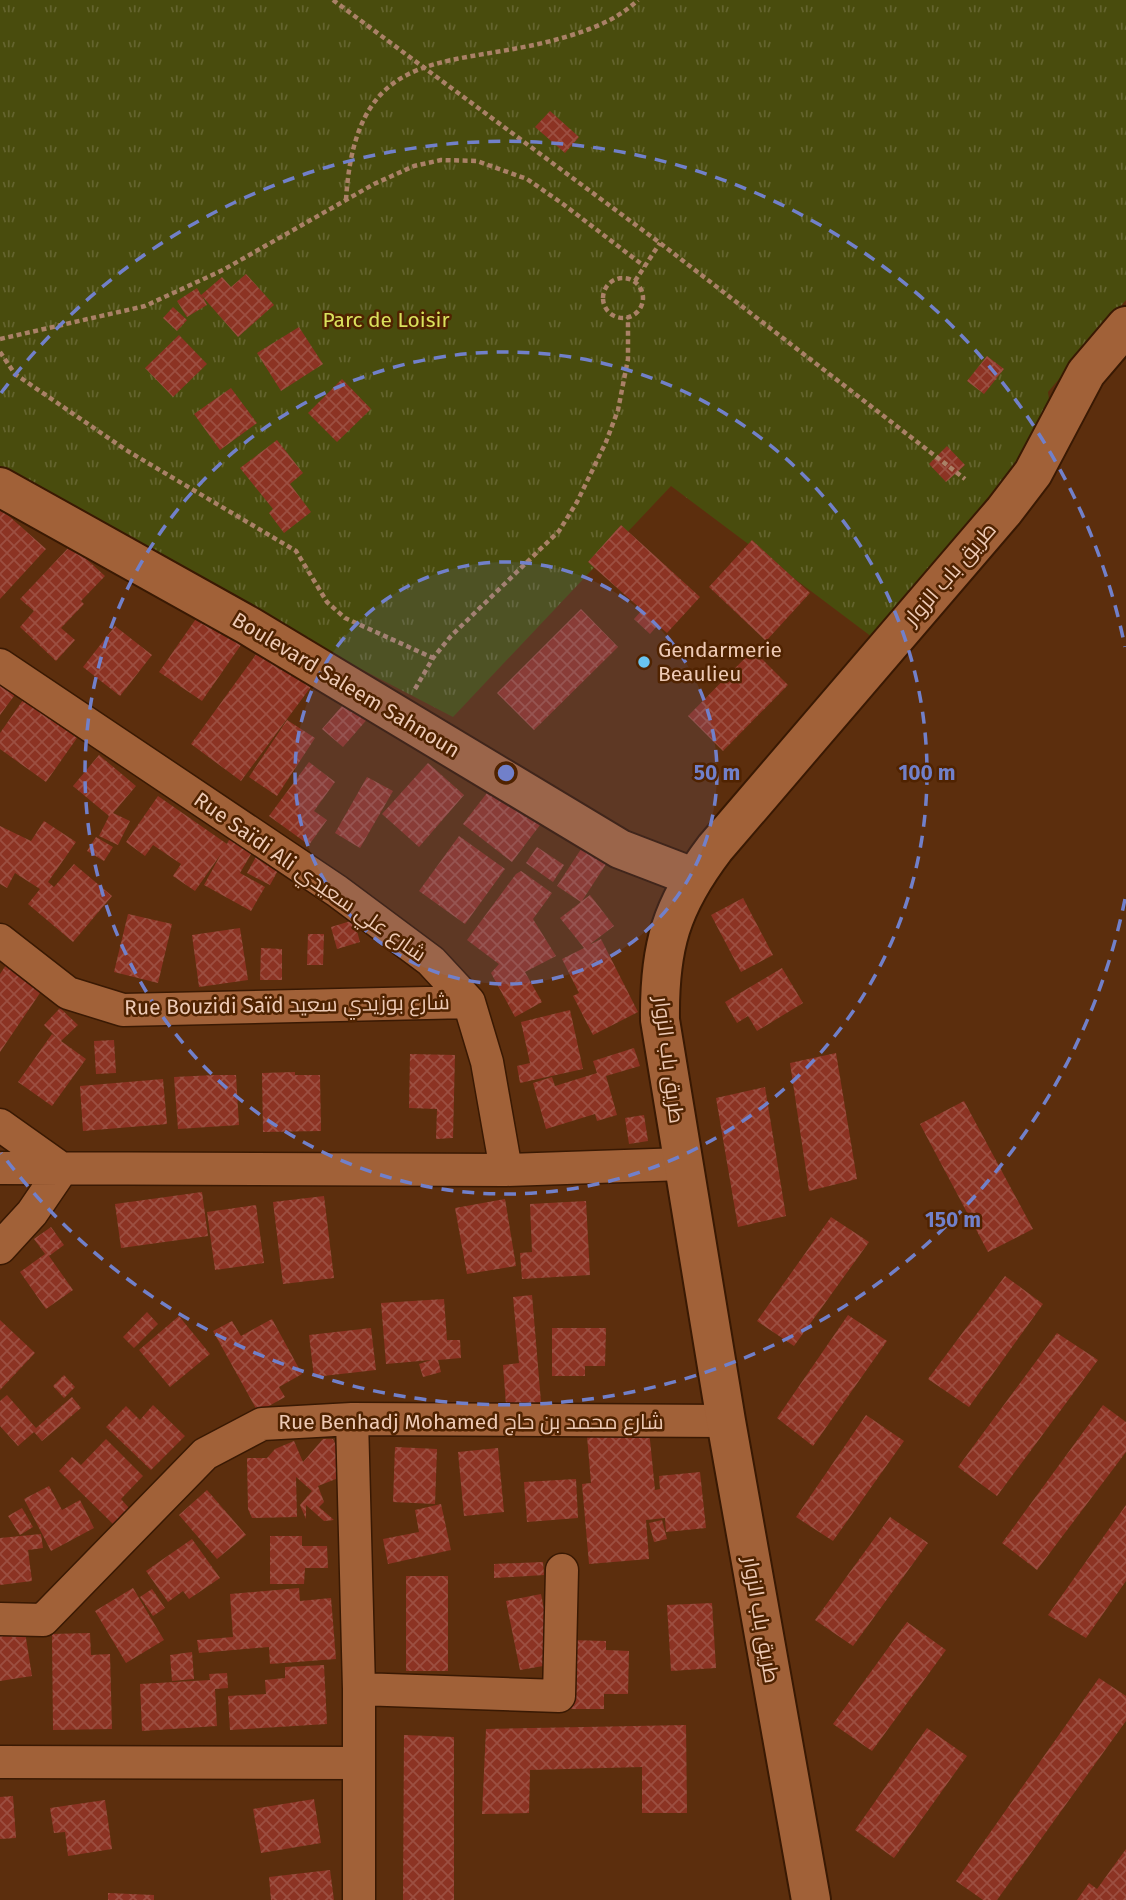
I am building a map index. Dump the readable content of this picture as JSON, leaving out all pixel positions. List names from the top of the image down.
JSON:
{
  "streets": {
    "street": [
      "طريق باب الزوار",
      "Boulevard Saleem Sahnoun",
      "Rue Saïdi Ali شارع علي سعيدي",
      "Rue Bouzidi Saïd شارع بوزيدي سعيد",
      "Rue Benhadj Mohamed شارع محمد بن حاج"
    ]
  },
  "crossings": [
    ["طريق باب الزوار", "Boulevard Saleem Sahnoun"],
    ["طريق باب الزوار", "Rue Benhadj Mohamed شارع محمد بن حاج"],
    ["Rue Saïdi Ali شارع علي سعيدي", "Rue Bouzidi Saïd شارع بوزيدي سعيد"]
  ],
  "parks": ["Parc de Loisir"],
  "places": ["Gendarmerie Beaulieu"],
  "rings": ["50 m", "100 m", "150 m"]
}
